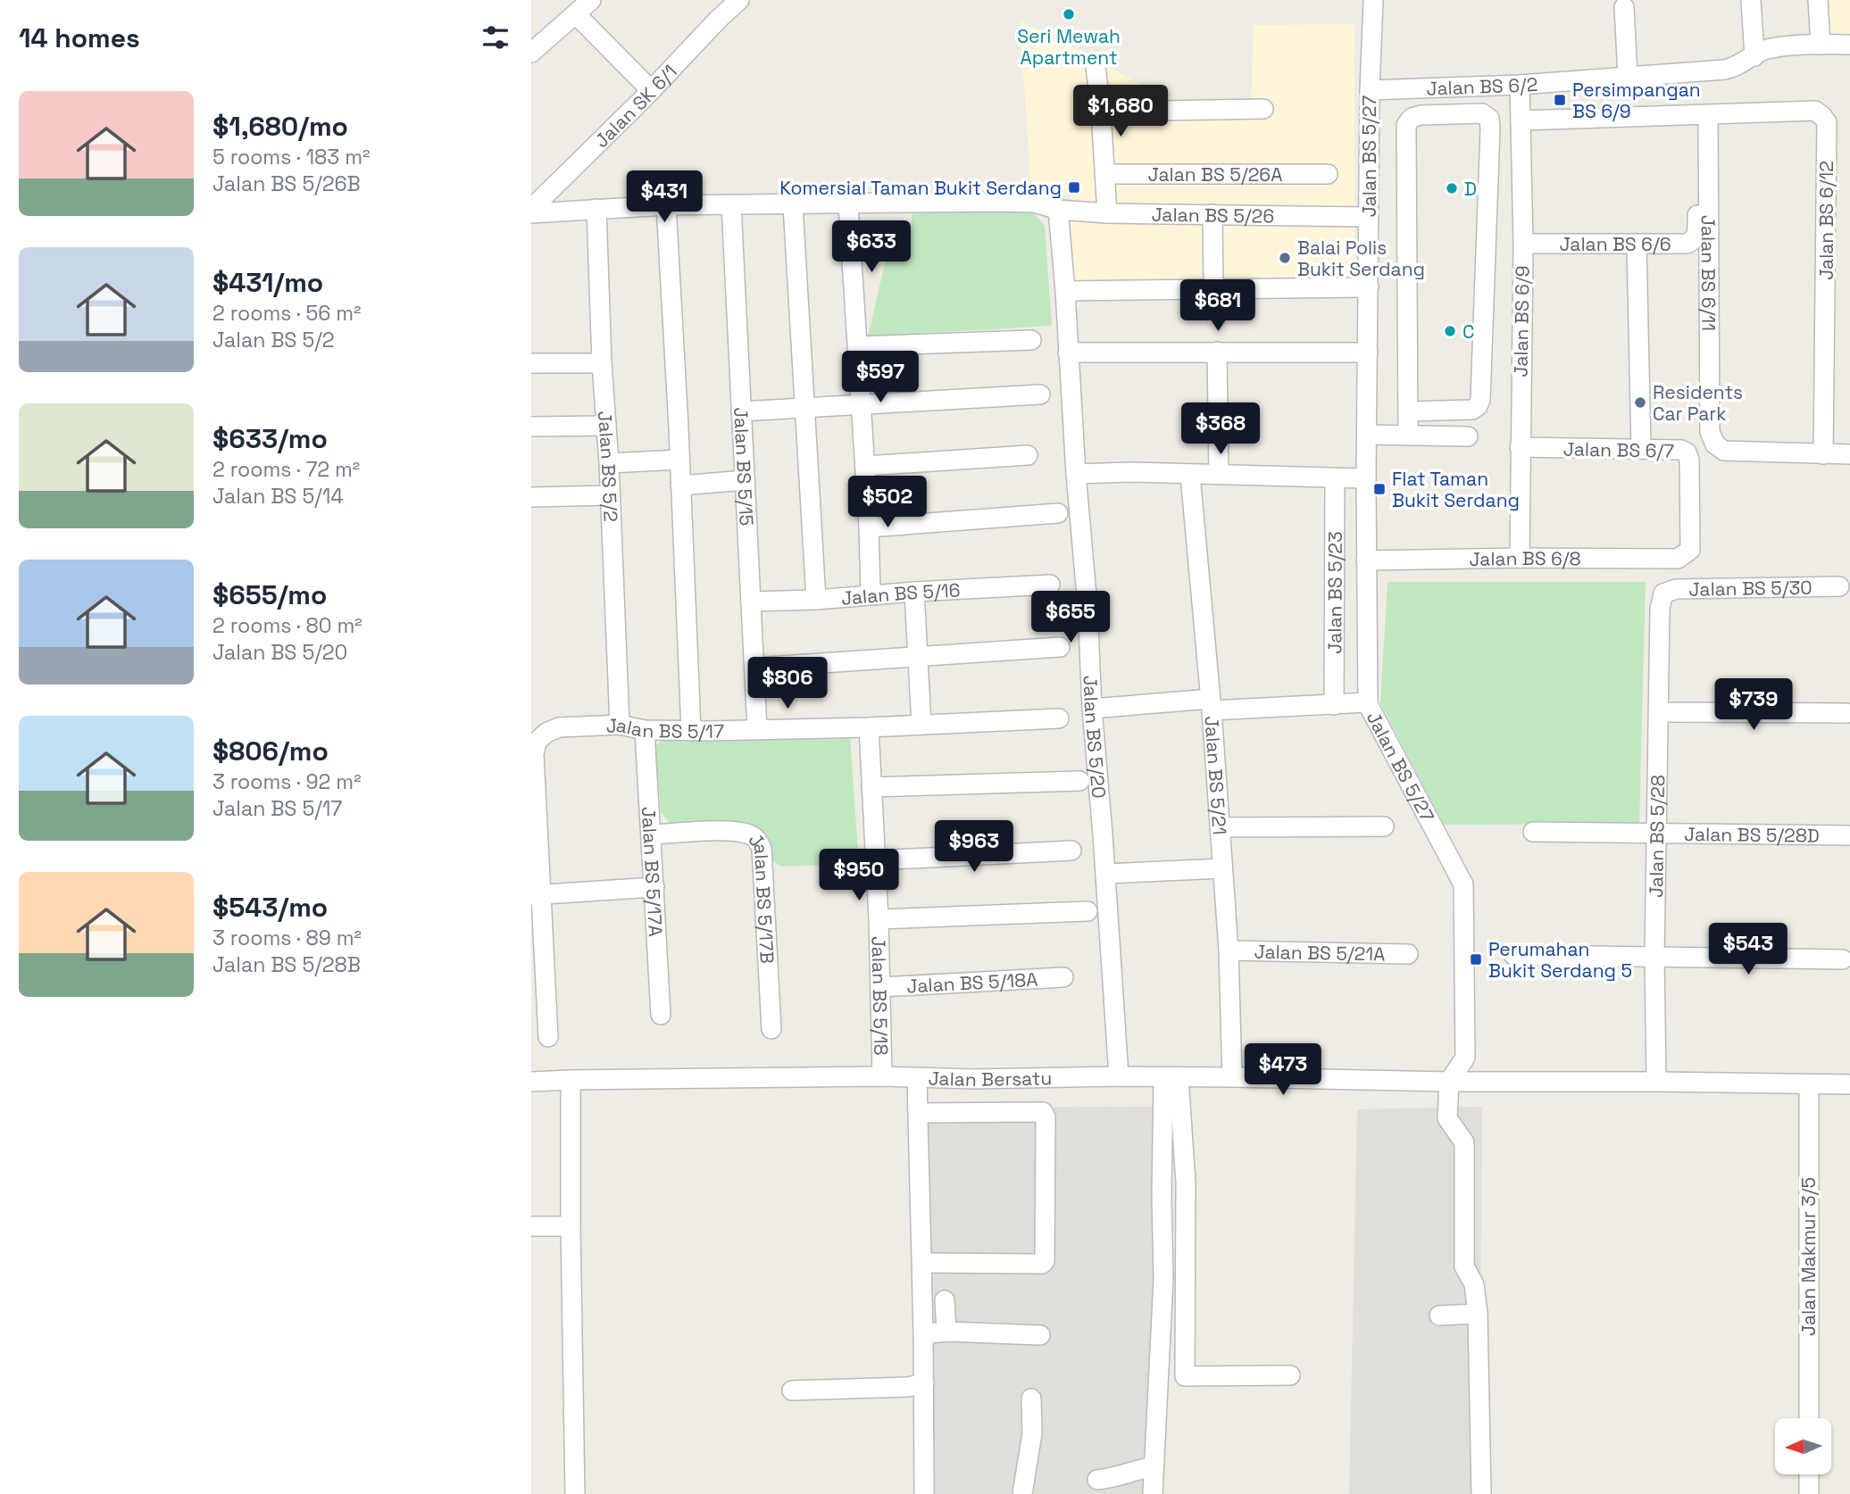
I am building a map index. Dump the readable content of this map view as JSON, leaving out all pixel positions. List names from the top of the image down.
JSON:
{
  "streets": {
    "street": [
      "Jalan BS 6/2",
      "Jalan SK 6/1",
      "Jalan BS 5/27",
      "Jalan BS 5/26A",
      "Jalan BS 5/26",
      "Jalan BS 6/12",
      "Jalan BS 6/6",
      "Jalan BS 6/11",
      "Jalan BS 6/9",
      "Jalan BS 6/7",
      "Jalan BS 5/2",
      "Jalan BS 5/15",
      "Jalan BS 6/8",
      "Jalan BS 5/30",
      "Jalan BS 5/23",
      "Jalan BS 5/16",
      "Jalan BS 5/17",
      "Jalan BS 5/20",
      "Jalan BS 5/21",
      "Jalan BS 5/28D",
      "Jalan BS 5/28",
      "Jalan BS 5/17A",
      "Jalan BS 5/17B",
      "Jalan BS 5/21A",
      "Jalan BS 5/18A",
      "Jalan BS 5/18",
      "Jalan Bersatu",
      "Jalan Makmur 3/5"
    ]
  },
  "crossings": [
    ["Jalan BS 6/2", "Jalan BS 5/27"],
    ["Jalan BS 6/2", "Jalan BS 6/9"],
    ["Jalan SK 6/1", "Jalan BS 5/26"],
    ["Jalan BS 5/27", "Jalan BS 5/26"],
    ["Jalan BS 5/27", "Jalan BS 6/8"],
    ["Jalan BS 5/27", "Jalan Bersatu"],
    ["Jalan BS 5/26", "Jalan BS 5/2"],
    ["Jalan BS 5/26", "Jalan BS 5/15"],
    ["Jalan BS 5/26", "Jalan BS 5/20"],
    ["Jalan BS 6/12", "Jalan BS 6/6"],
    ["Jalan BS 6/12", "Jalan BS 6/11"],
    ["Jalan BS 6/12", "Jalan BS 6/9"],
    ["Jalan BS 6/6", "Jalan BS 6/11"],
    ["Jalan BS 6/6", "Jalan BS 6/9"],
    ["Jalan BS 6/9", "Jalan BS 6/7"],
    ["Jalan BS 6/9", "Jalan BS 6/8"],
    ["Jalan BS 6/7", "Jalan BS 6/8"],
    ["Jalan BS 5/2", "Jalan BS 5/17"],
    ["Jalan BS 5/15", "Jalan BS 5/16"],
    ["Jalan BS 5/15", "Jalan BS 5/17"],
    ["Jalan BS 5/30", "Jalan BS 5/28"],
    ["Jalan BS 5/17", "Jalan BS 5/17A"],
    ["Jalan BS 5/17", "Jalan BS 5/18"],
    ["Jalan BS 5/20", "Jalan Bersatu"],
    ["Jalan BS 5/21", "Jalan BS 5/21A"],
    ["Jalan BS 5/21", "Jalan Bersatu"],
    ["Jalan BS 5/28D", "Jalan BS 5/28"],
    ["Jalan BS 5/17A", "Jalan BS 5/17B"],
    ["Jalan BS 5/18A", "Jalan BS 5/18"],
    ["Jalan BS 5/18", "Jalan Bersatu"]
  ],
  "places": {
    "other": [
      "Seri Mewah Apartment",
      "D",
      "Balai Polis Bukit Serdang",
      "C",
      "Residents Car Park"
    ],
    "transit": [
      "Persimpangan BS 6/9",
      "Komersial Taman Bukit Serdang",
      "Flat Taman Bukit Serdang",
      "Perumahan Bukit Serdang 5"
    ]
  },
  "north": "left",
  "page": {
    "heading": "14 homes",
    "list": [
      {
        "name": "$1,680/mo",
        "note": "5 rooms · 183 m² · Jalan BS 5/26B"
      },
      {
        "name": "$431/mo",
        "note": "2 rooms · 56 m² · Jalan BS 5/2"
      },
      {
        "name": "$633/mo",
        "note": "2 rooms · 72 m² · Jalan BS 5/14"
      },
      {
        "name": "$655/mo",
        "note": "2 rooms · 80 m² · Jalan BS 5/20"
      },
      {
        "name": "$806/mo",
        "note": "3 rooms · 92 m² · Jalan BS 5/17"
      },
      {
        "name": "$543/mo",
        "note": "3 rooms · 89 m² · Jalan BS 5/28B"
      }
    ],
    "price": [
      "$1,680",
      "$431",
      "$633",
      "$681",
      "$597",
      "$368",
      "$502",
      "$655",
      "$806",
      "$739",
      "$963",
      "$950",
      "$543",
      "$473"
    ]
  }
}
